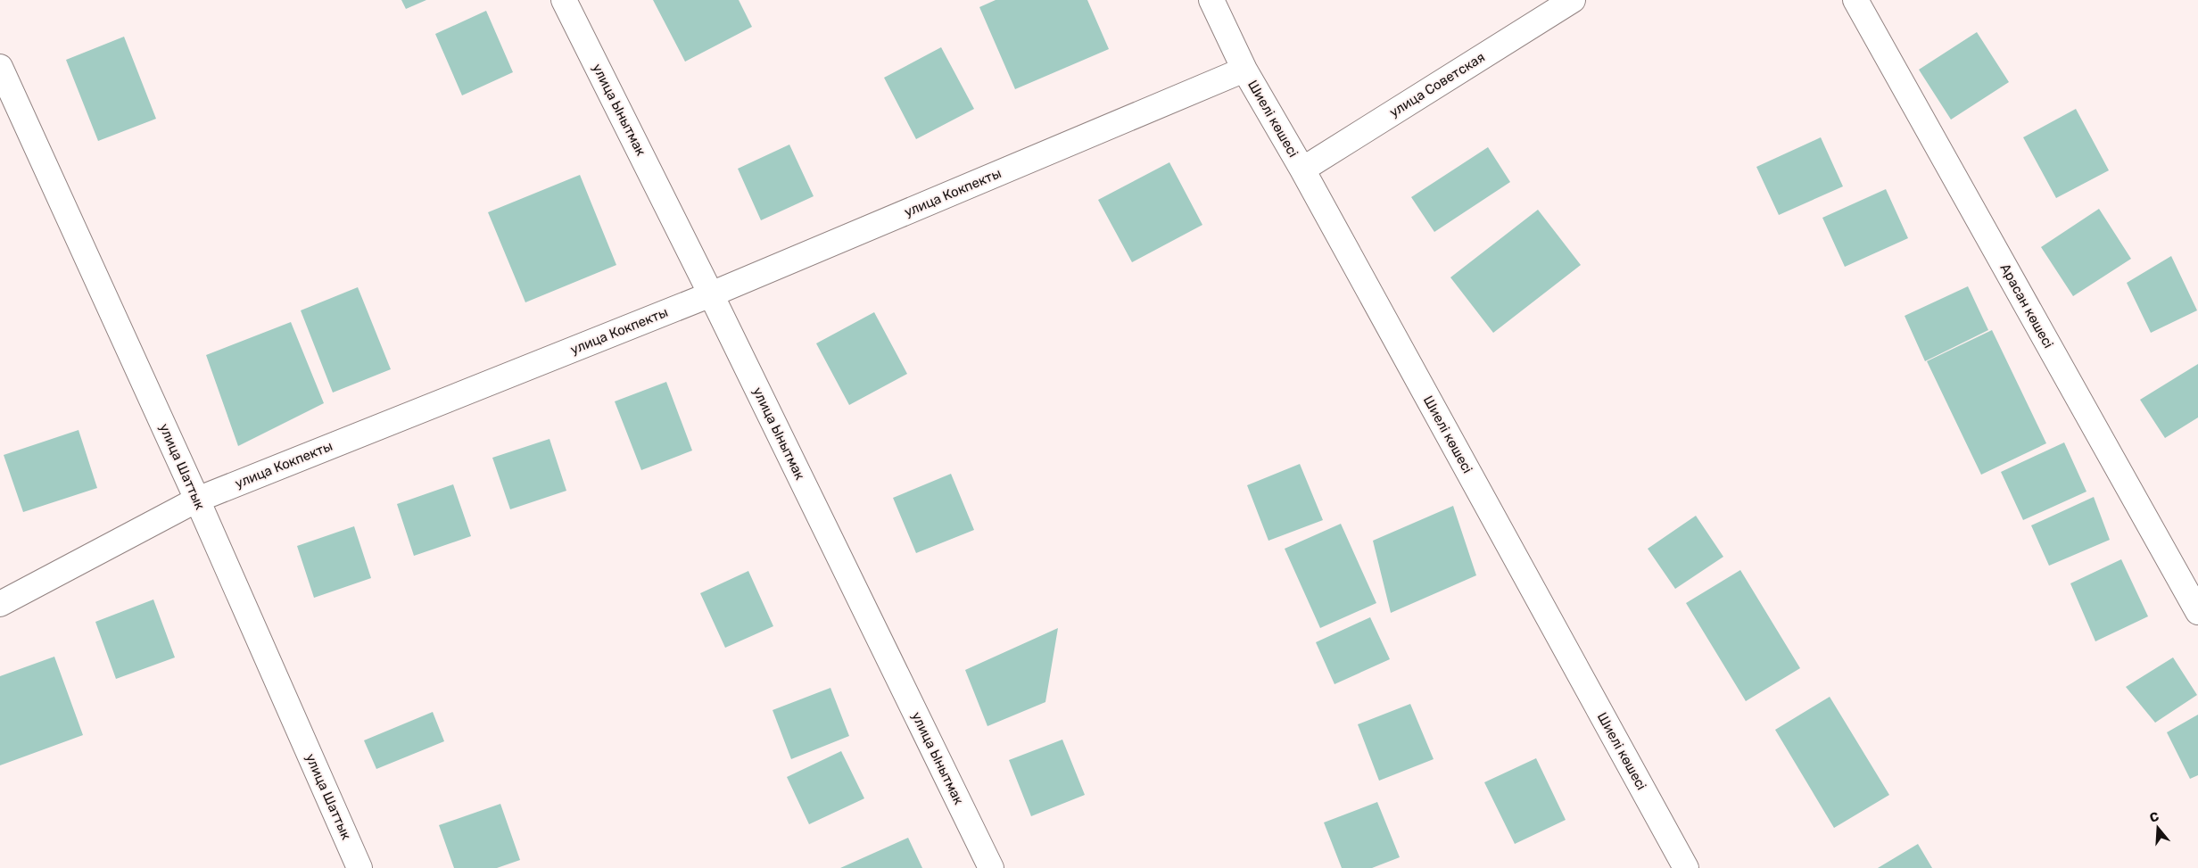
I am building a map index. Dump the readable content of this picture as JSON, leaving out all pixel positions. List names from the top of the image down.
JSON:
{
  "streets": {
    "street": [
      "улица Советская",
      "улица Ынытмак",
      "Шиелі көшесі",
      "улица Кокпекты",
      "Арасан көшесі",
      "улица Шаттык"
    ]
  },
  "crossings": [
    ["улица Советская", "Шиелі көшесі"],
    ["улица Ынытмак", "улица Кокпекты"],
    ["Шиелі көшесі", "улица Кокпекты"],
    ["улица Кокпекты", "улица Шаттык"]
  ],
  "north": "top"
}
